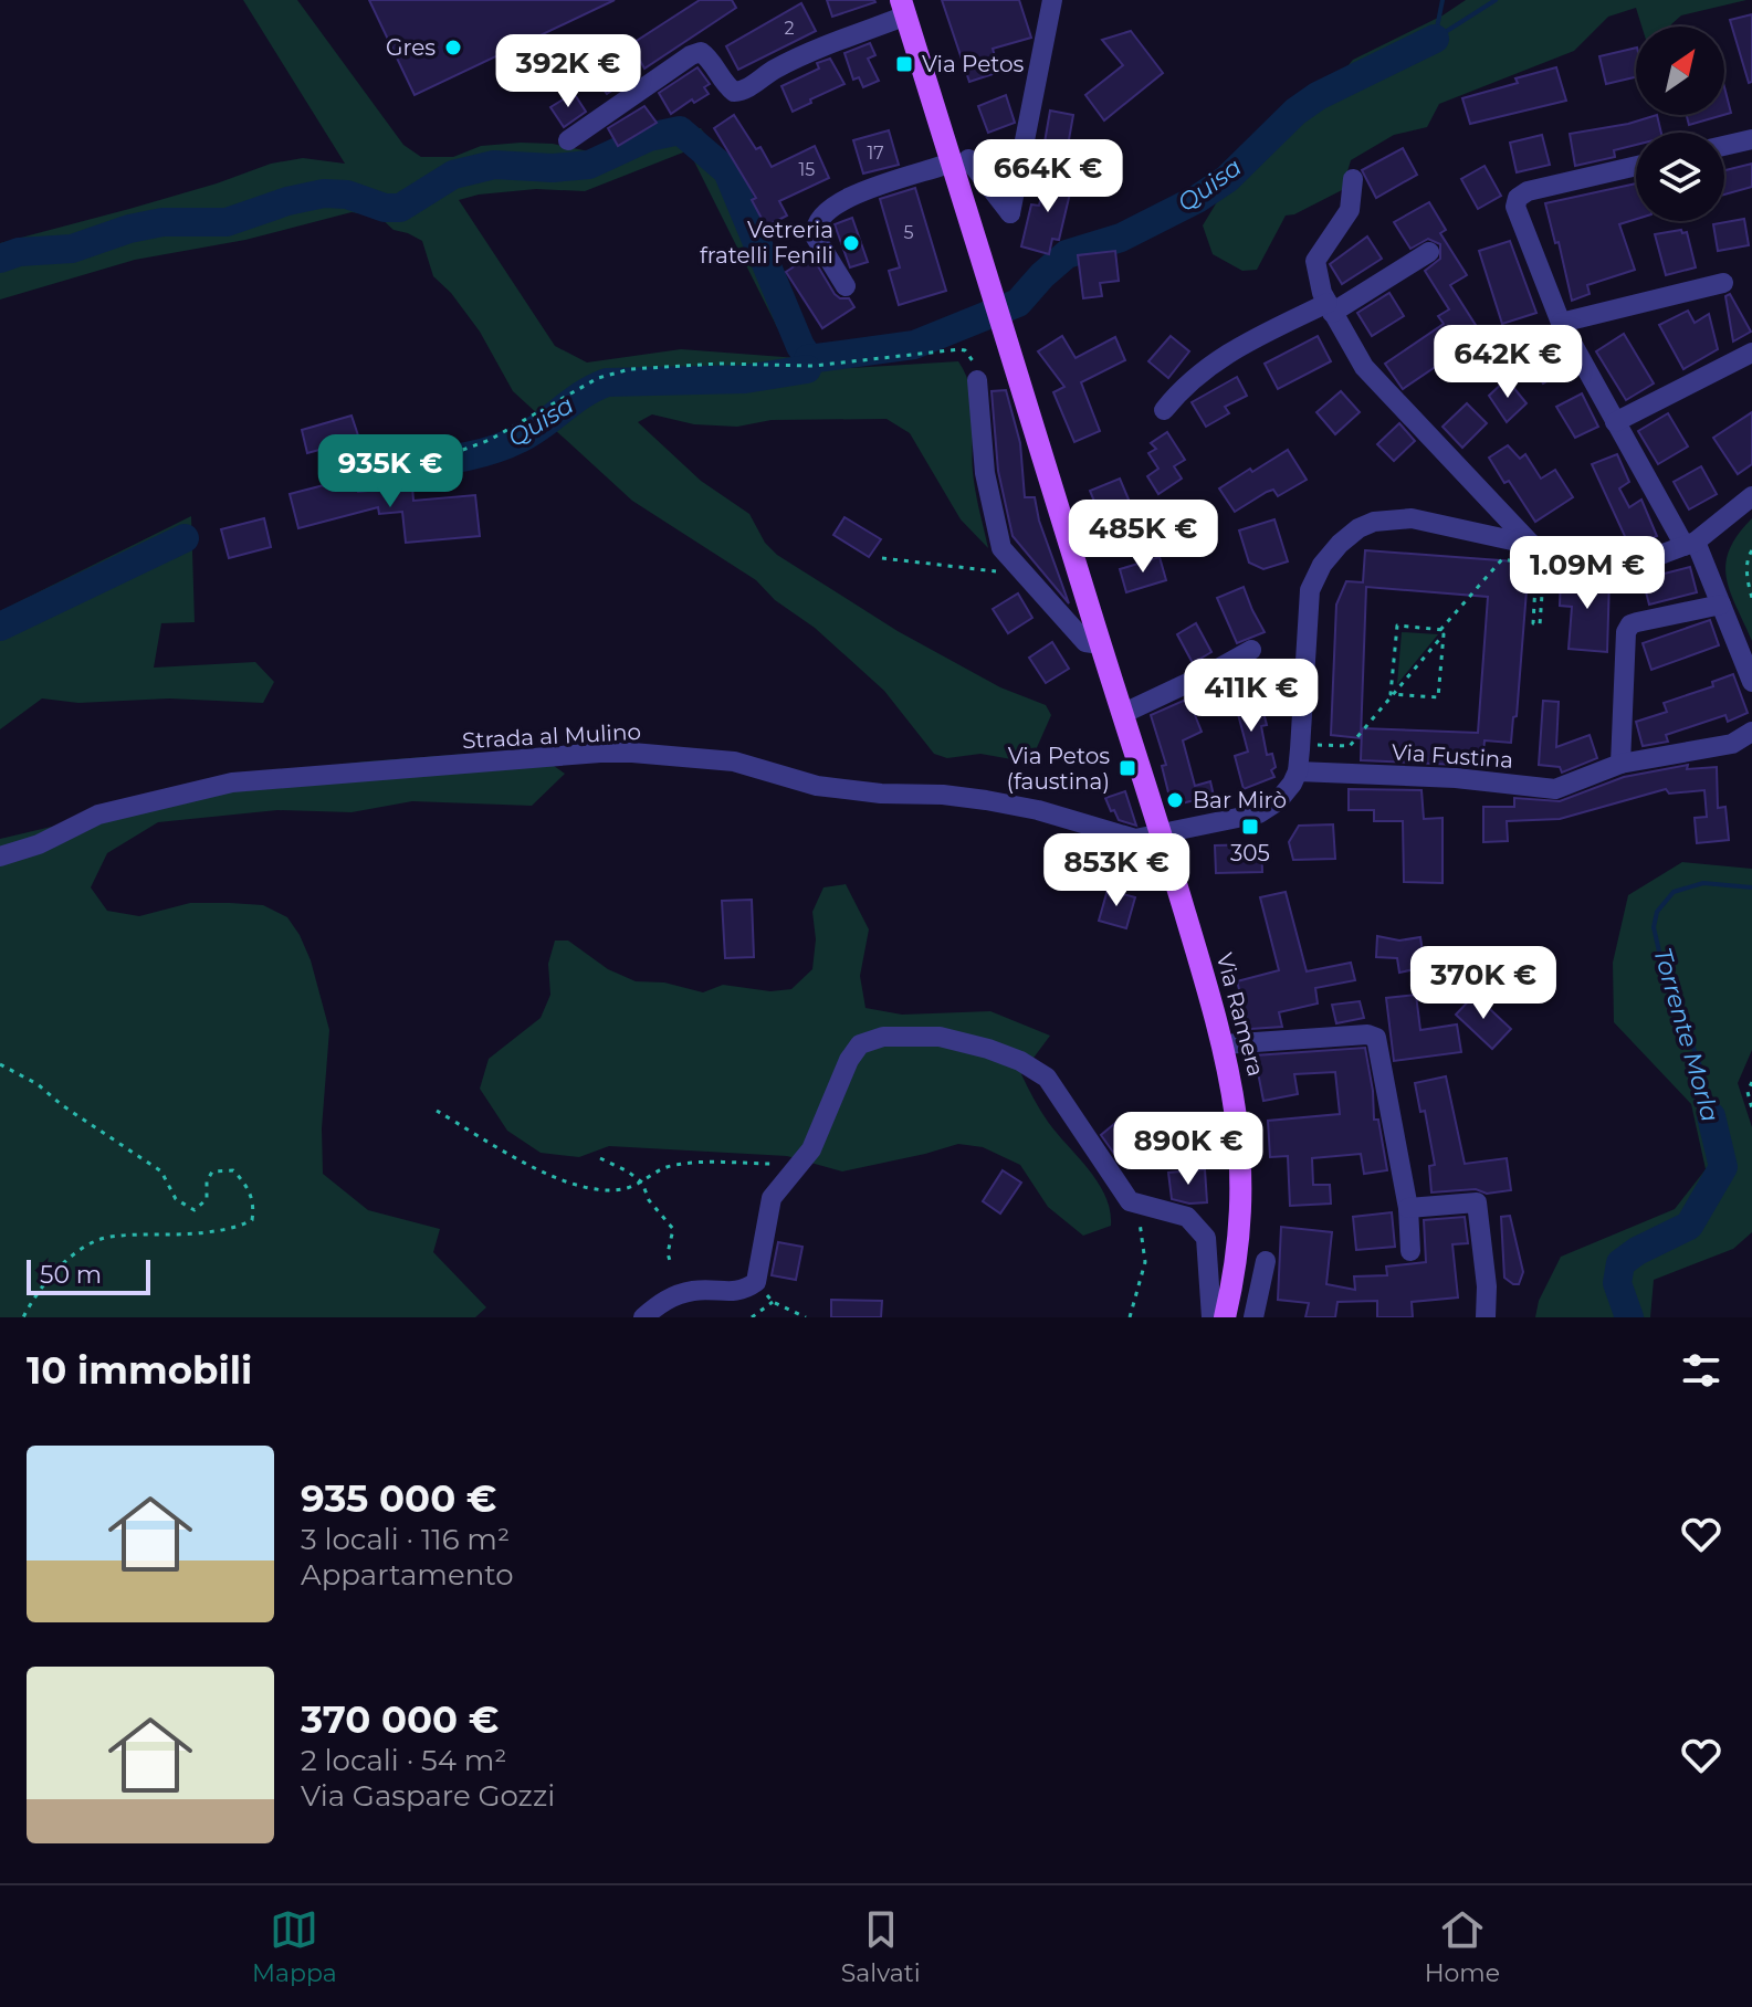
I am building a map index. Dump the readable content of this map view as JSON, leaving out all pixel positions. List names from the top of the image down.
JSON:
{
  "streets": {
    "main road": ["Via Ramera"],
    "street": ["Strada al Mulino", "Via Fustina"]
  },
  "crossings": [
    ["Strada al Mulino", "Via Ramera"]
  ],
  "water": ["Quisa", "Torrente Morla"],
  "places": {
    "other": ["Gres", "Vetreria fratelli Fenili", "Bar Mirò"],
    "transit": ["Via Petos", "Via Petos (faustina)", "305"]
  },
  "house_numbers": [
    "2",
    "17",
    "15",
    "5"
  ],
  "scale_bar": "50 m",
  "north": "top right",
  "page": {
    "price": [
      "392K €",
      "664K €",
      "642K €",
      "935K €",
      "485K €",
      "1.09M €",
      "411K €",
      "853K €",
      "370K €",
      "890K €"
    ],
    "scale": "50 m",
    "heading": "10 immobili",
    "list": [
      {
        "name": "935 000 €",
        "note": "3 locali · 116 m² · Appartamento"
      },
      {
        "name": "370 000 €",
        "note": "2 locali · 54 m² · Via Gaspare Gozzi"
      }
    ],
    "tabs": ["Mappa", "Salvati", "Home"]
  }
}
